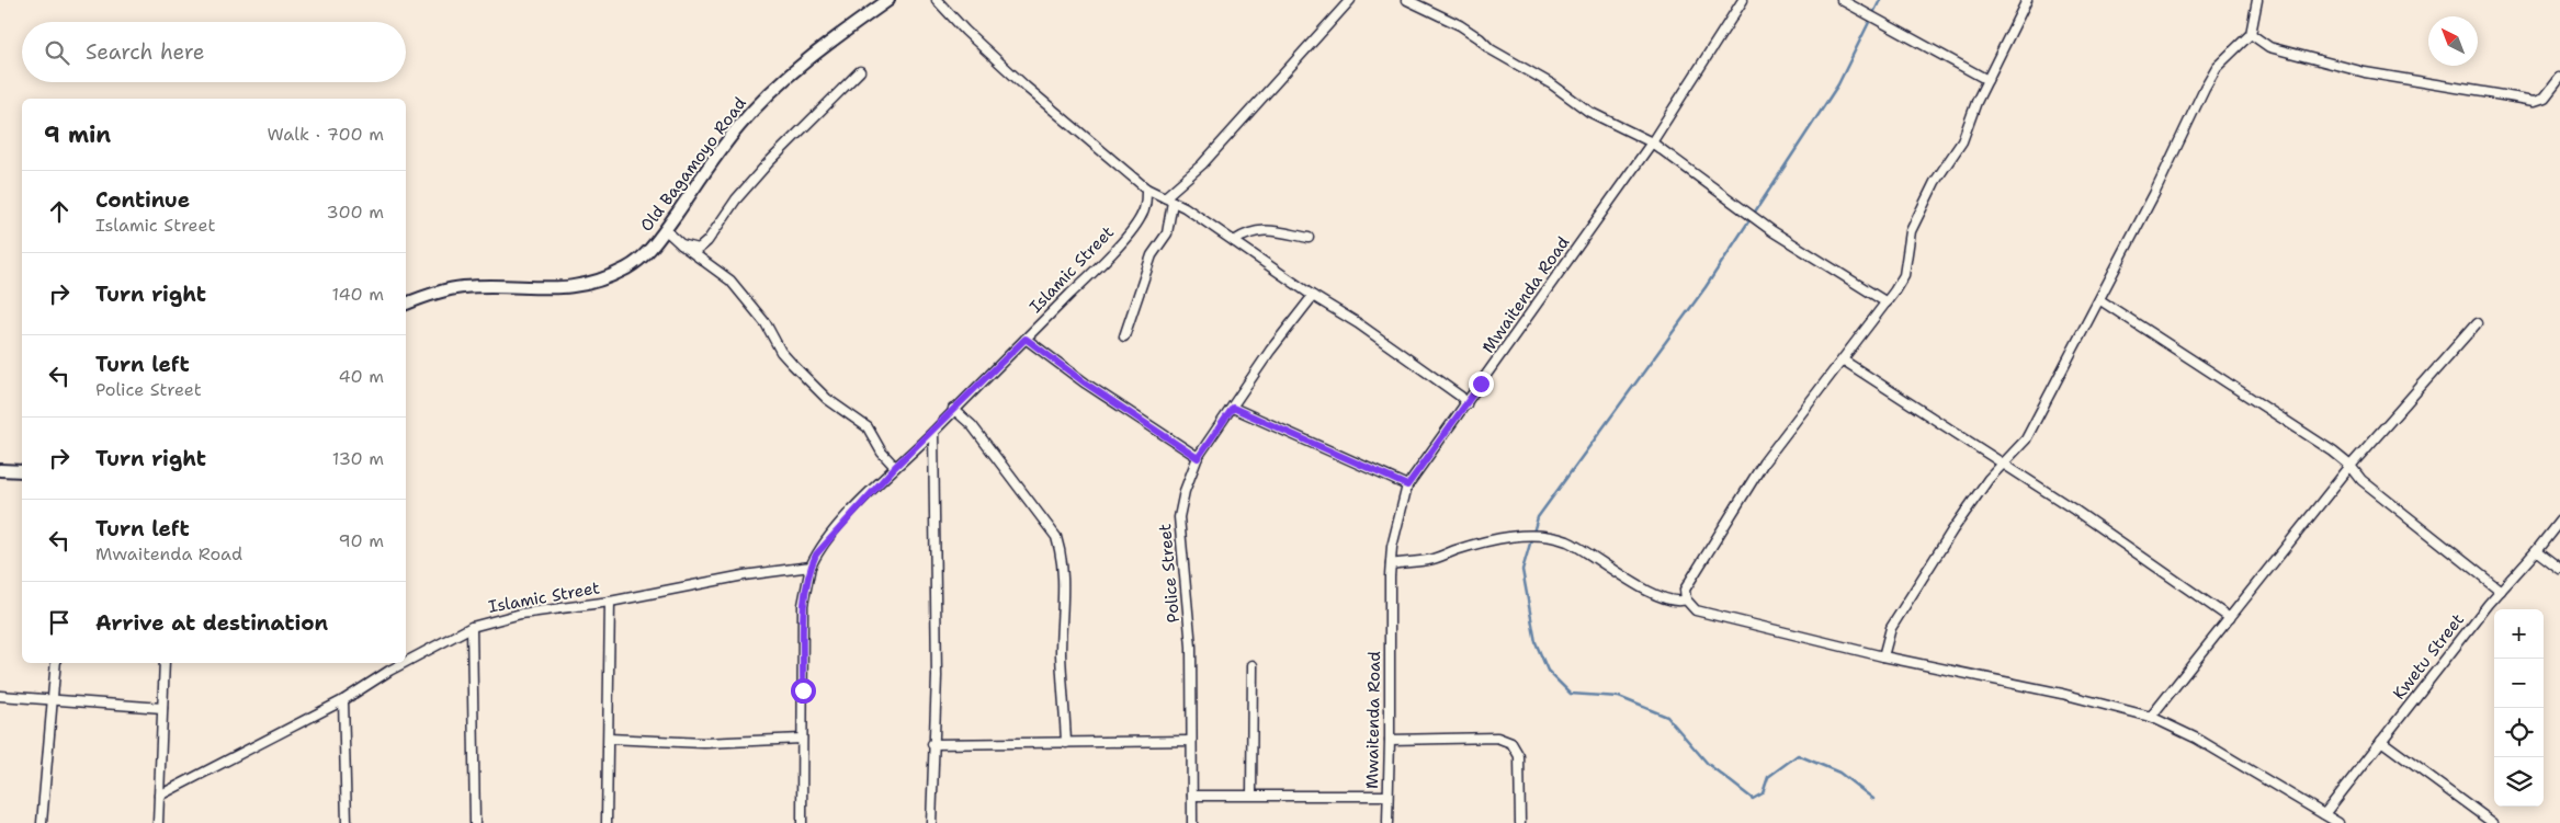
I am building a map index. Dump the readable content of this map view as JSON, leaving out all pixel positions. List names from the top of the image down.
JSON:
{
  "streets": {
    "street": [
      "Old Bagamoyo Road",
      "Islamic Street",
      "Mwaitenda Road",
      "Police Street",
      "Kwetu Street"
    ]
  },
  "north": "top left",
  "page": {
    "search": "Search here",
    "heading": ["9 min", "Walk · 700 m"],
    "list": [
      ["Continue", "Islamic Street", "300 m"],
      ["Turn right", "140 m"],
      ["Turn left", "Police Street", "40 m"],
      ["Turn right", "130 m"],
      ["Turn left", "Mwaitenda Road", "90 m"],
      "Arrive at destination"
    ],
    "map_buttons": ["+", "−"]
  }
}
